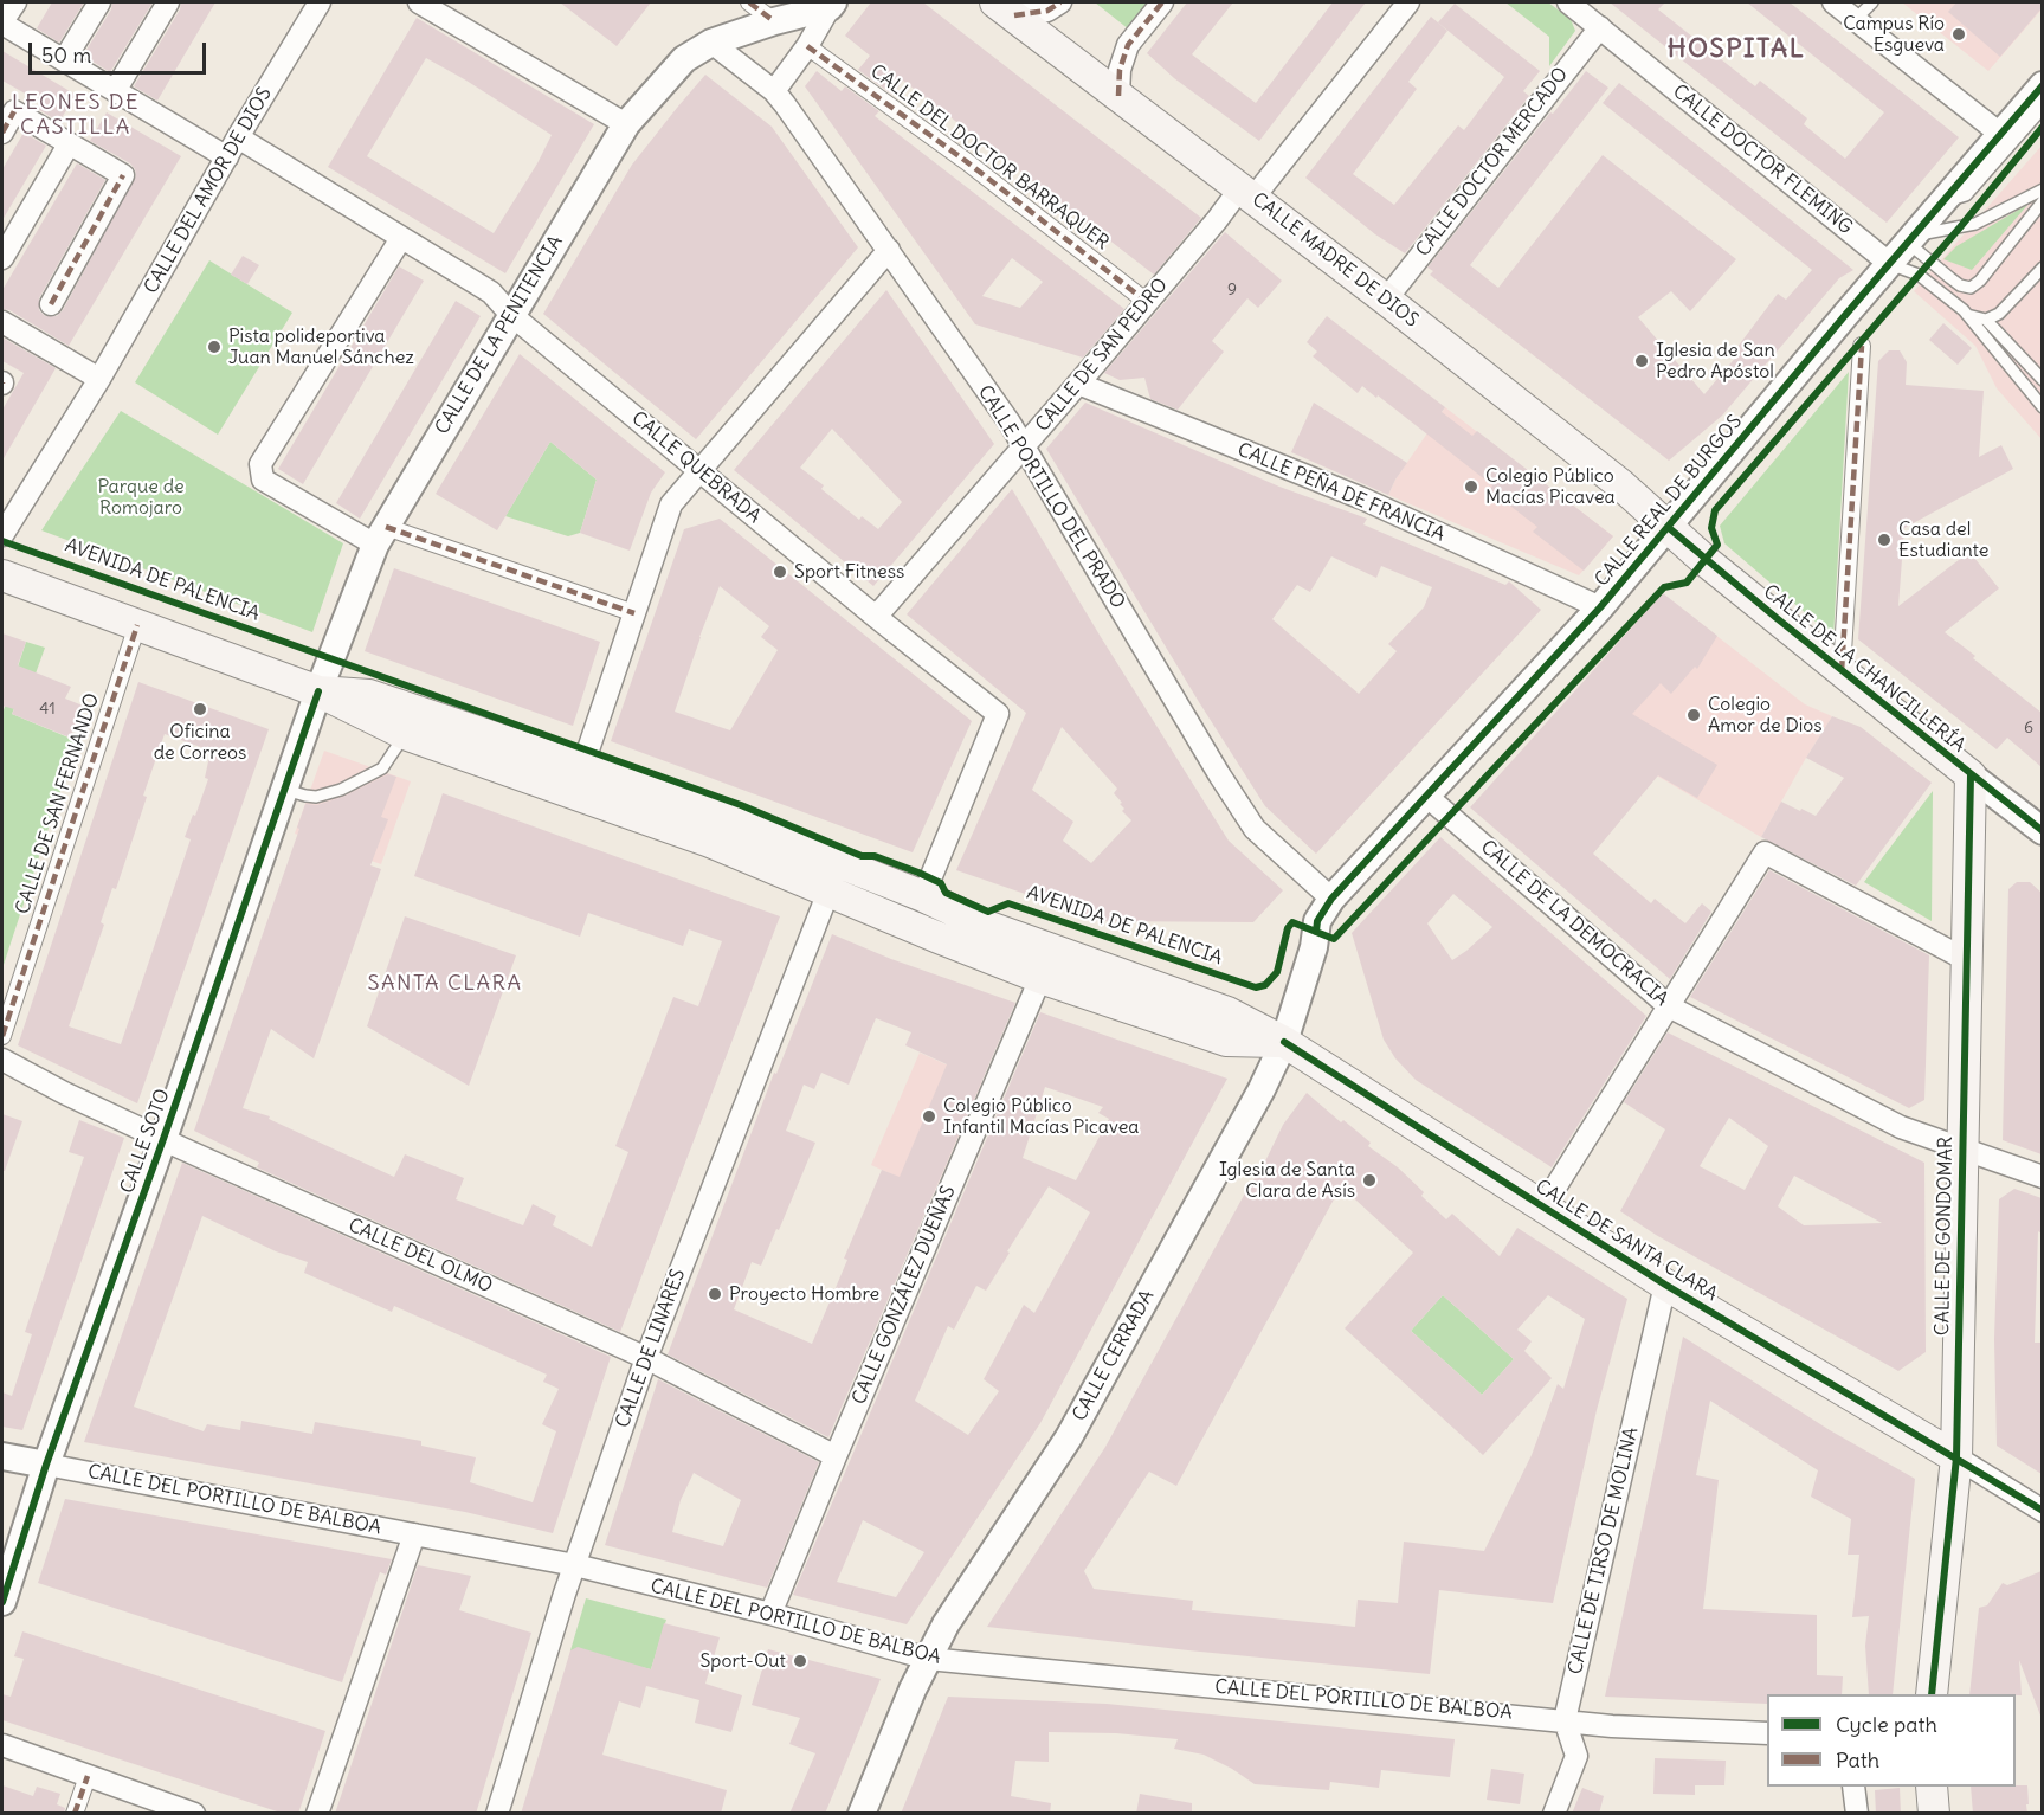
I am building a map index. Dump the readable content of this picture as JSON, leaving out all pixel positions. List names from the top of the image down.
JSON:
{
  "streets": {
    "main road": [
      "CALLE MADRE DE DIOS",
      "CALLE DE LA CHANCILLERÍA",
      "CALLE DE GONDOMAR",
      "CALLE DE SANTA CLARA"
    ],
    "street": [
      "CALLE DEL DOCTOR BARRAQUER",
      "CALLE DOCTOR FLEMING",
      "CALLE DOCTOR MERCADO",
      "CALLE DEL AMOR DE DIOS",
      "CALLE DE LA PENITENCIA",
      "CALLE DE SAN PEDRO",
      "CALLE QUEBRADA",
      "CALLE PEÑA DE FRANCIA",
      "CALLE PORTILLO DEL PRADO",
      "CALLE REAL DE BURGOS",
      "CALLE DE SAN FERNANDO",
      "CALLE DE LA DEMOCRACIA",
      "CALLE SOTO",
      "CALLE DEL OLMO",
      "CALLE GONZÁLEZ DUEÑAS",
      "CALLE DE LINARES",
      "CALLE CERRADA",
      "CALLE DEL PORTILLO DE BALBOA",
      "CALLE DE TIRSO DE MOLINA"
    ],
    "cycle path": ["AVENIDA DE PALENCIA"]
  },
  "crossings": [
    ["CALLE DEL DOCTOR BARRAQUER", "CALLE DE SAN PEDRO"],
    ["CALLE DOCTOR FLEMING", "CALLE DOCTOR MERCADO"],
    ["CALLE DOCTOR FLEMING", "CALLE REAL DE BURGOS"],
    ["CALLE DOCTOR MERCADO", "CALLE MADRE DE DIOS"],
    ["CALLE DEL AMOR DE DIOS", "CALLE QUEBRADA"],
    ["CALLE MADRE DE DIOS", "CALLE DE SAN PEDRO"],
    ["CALLE MADRE DE DIOS", "CALLE REAL DE BURGOS"],
    ["CALLE MADRE DE DIOS", "CALLE DE LA CHANCILLERÍA"],
    ["CALLE DE LA PENITENCIA", "CALLE QUEBRADA"],
    ["CALLE DE LA PENITENCIA", "CALLE PORTILLO DEL PRADO"],
    ["CALLE DE LA PENITENCIA", "CALLE SOTO"],
    ["CALLE DE SAN PEDRO", "CALLE QUEBRADA"],
    ["CALLE DE SAN PEDRO", "CALLE PEÑA DE FRANCIA"],
    ["CALLE DE SAN PEDRO", "CALLE PORTILLO DEL PRADO"],
    ["CALLE PEÑA DE FRANCIA", "CALLE REAL DE BURGOS"],
    ["CALLE PORTILLO DEL PRADO", "CALLE REAL DE BURGOS"],
    ["CALLE REAL DE BURGOS", "CALLE DE LA CHANCILLERÍA"],
    ["CALLE REAL DE BURGOS", "CALLE DE LA DEMOCRACIA"],
    ["CALLE REAL DE BURGOS", "CALLE DE SANTA CLARA"],
    ["CALLE REAL DE BURGOS", "CALLE CERRADA"],
    ["CALLE DE LA CHANCILLERÍA", "CALLE DE GONDOMAR"],
    ["CALLE DE LA DEMOCRACIA", "CALLE DE GONDOMAR"],
    ["CALLE SOTO", "CALLE DEL OLMO"],
    ["CALLE SOTO", "CALLE DEL PORTILLO DE BALBOA"],
    ["CALLE DE GONDOMAR", "CALLE DE SANTA CLARA"],
    ["CALLE DE SANTA CLARA", "CALLE CERRADA"],
    ["CALLE DE SANTA CLARA", "CALLE DE TIRSO DE MOLINA"],
    ["CALLE DEL OLMO", "CALLE GONZÁLEZ DUEÑAS"],
    ["CALLE DEL OLMO", "CALLE DE LINARES"],
    ["CALLE GONZÁLEZ DUEÑAS", "CALLE DEL PORTILLO DE BALBOA"],
    ["CALLE DE LINARES", "CALLE DEL PORTILLO DE BALBOA"],
    ["CALLE CERRADA", "CALLE DEL PORTILLO DE BALBOA"],
    ["CALLE DEL PORTILLO DE BALBOA", "CALLE DE TIRSO DE MOLINA"]
  ],
  "districts": ["HOSPITAL", "LEONES DE CASTILLA", "SANTA CLARA"],
  "parks": ["Parque de Romojaro"],
  "places": [
    "Campus Río Esgueva",
    "Pista polideportiva Juan Manuel Sánchez",
    "Iglesia de San Pedro Apóstol",
    "Colegio Público Macías Picavea",
    "Casa del Estudiante",
    "Sport Fitness",
    "Oficina de Correos",
    "Colegio Amor de Dios",
    "Colegio Público Infantil Macías Picavea",
    "Iglesia de Santa Clara de Asís",
    "Proyecto Hombre",
    "Sport-Out"
  ],
  "house_numbers": ["9", "41", "6"],
  "legend": ["Cycle path", "Path"],
  "scale_bar": "50 m"
}
